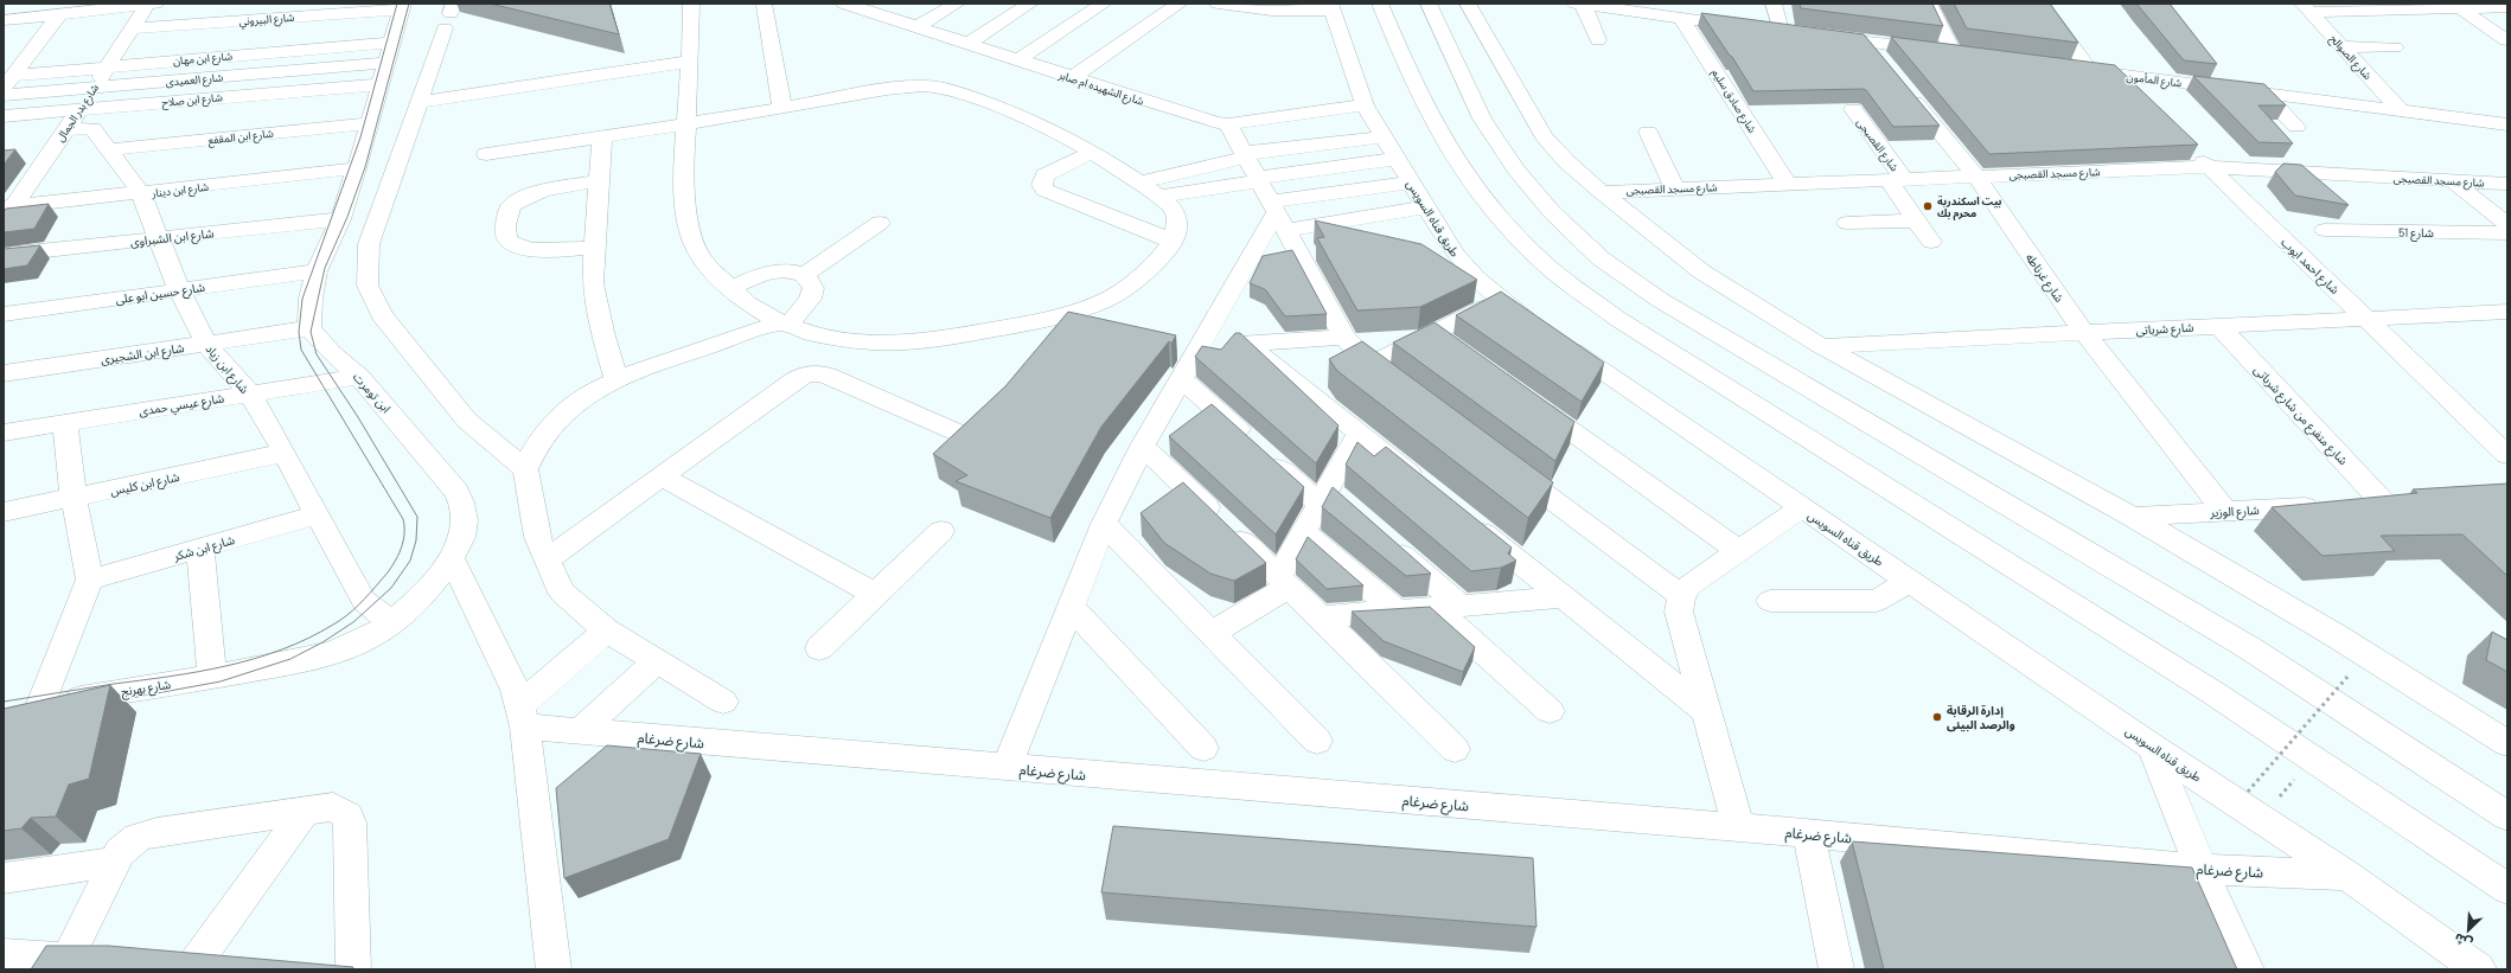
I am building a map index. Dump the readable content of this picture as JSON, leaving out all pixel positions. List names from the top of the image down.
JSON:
{
  "streets": {
    "main road": [
      "شارع البيروني",
      "شارع الصوالح",
      "شارع ابن مهان",
      "شارع العميدى",
      "شارع المأمون",
      "شارع الشهيده ام صابر",
      "شارع ابن صلاح",
      "شارع صادق سليم",
      "شارع بدر الجمال",
      "شارع ابن المقفع",
      "شارع القصبجى",
      "شارع مسجد القصبجى",
      "شارع ابن دينار",
      "طريق قناه السويس",
      "شارع 51",
      "شارع ابن الشبراوى",
      "شارع احمد ايوب",
      "شارع غرناطه",
      "شارع حسين ابو على",
      "شارع شرباتى",
      "شارع ابن الشجيرى",
      "شارع ابن زياد",
      "ابن تومرت",
      "شارع عيسي حمدى",
      "شارع متفرع من شارع شرباتى",
      "شارع ابن كليس",
      "شارع الوزير",
      "شارع ابن شكر",
      "شارع بهرنج",
      "شارع ضرغام"
    ]
  },
  "crossings": [
    ["شارع البيروني", "شارع بدر الجمال"],
    ["شارع الصوالح", "شارع المأمون"],
    ["شارع ابن مهان", "شارع العميدى"],
    ["شارع ابن مهان", "شارع ابن صلاح"],
    ["شارع ابن مهان", "شارع بدر الجمال"],
    ["شارع العميدى", "شارع ابن صلاح"],
    ["شارع العميدى", "شارع بدر الجمال"],
    ["شارع الشهيده ام صابر", "طريق قناه السويس"],
    ["شارع ابن صلاح", "شارع بدر الجمال"],
    ["شارع صادق سليم", "شارع مسجد القصبجى"],
    ["شارع بدر الجمال", "شارع ابن دينار"],
    ["شارع بدر الجمال", "شارع ابن زياد"],
    ["شارع ابن المقفع", "شارع ابن زياد"],
    ["شارع القصبجى", "شارع مسجد القصبجى"],
    ["شارع مسجد القصبجى", "شارع احمد ايوب"],
    ["شارع مسجد القصبجى", "شارع غرناطه"],
    ["شارع ابن دينار", "شارع ابن زياد"],
    ["طريق قناه السويس", "شارع ضرغام"],
    ["شارع ابن الشبراوى", "شارع ابن زياد"],
    ["شارع احمد ايوب", "شارع شرباتى"],
    ["شارع غرناطه", "شارع شرباتى"],
    ["شارع غرناطه", "شارع الوزير"],
    ["شارع حسين ابو على", "شارع ابن زياد"],
    ["شارع شرباتى", "شارع متفرع من شارع شرباتى"],
    ["شارع ابن الشجيرى", "شارع ابن زياد"],
    ["شارع ابن الشجيرى", "ابن تومرت"],
    ["شارع ابن زياد", "ابن تومرت"],
    ["شارع ابن زياد", "شارع عيسي حمدى"],
    ["شارع ابن زياد", "شارع ابن كليس"],
    ["شارع ابن زياد", "شارع ابن شكر"],
    ["ابن تومرت", "شارع عيسي حمدى"],
    ["ابن تومرت", "شارع بهرنج"],
    ["شارع ابن شكر", "شارع بهرنج"]
  ],
  "places": ["بيت اسكندرية محرم بك", "إدارة الرقابة والرصد البيئى"],
  "north": "bottom left"
}
